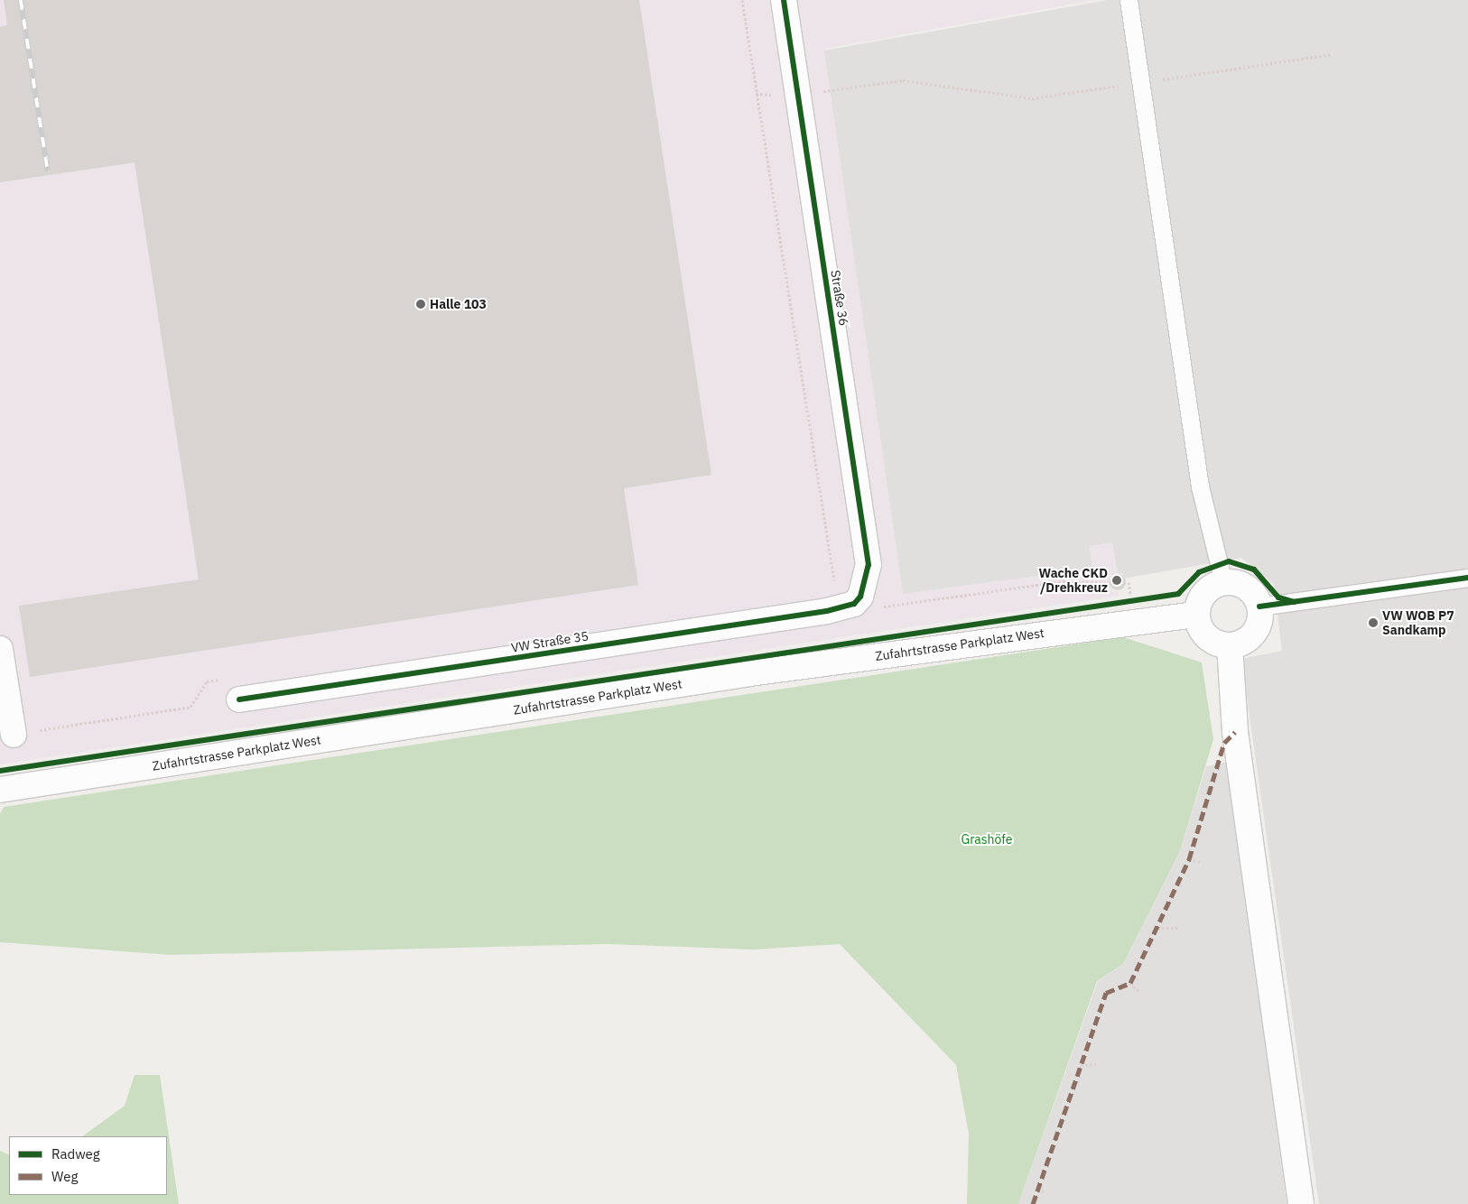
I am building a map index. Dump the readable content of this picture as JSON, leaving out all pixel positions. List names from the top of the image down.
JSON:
{
  "streets": {
    "street": ["Straße 36", "VW Straße 35", "Zufahrtstrasse Parkplatz West"]
  },
  "crossings": [
    ["Straße 36", "VW Straße 35"]
  ],
  "parks": ["Grashöfe"],
  "places": ["Halle 103", "Wache CKD /Drehkreuz", "VW WOB P7 Sandkamp"],
  "legend": ["Radweg", "Weg"]
}
